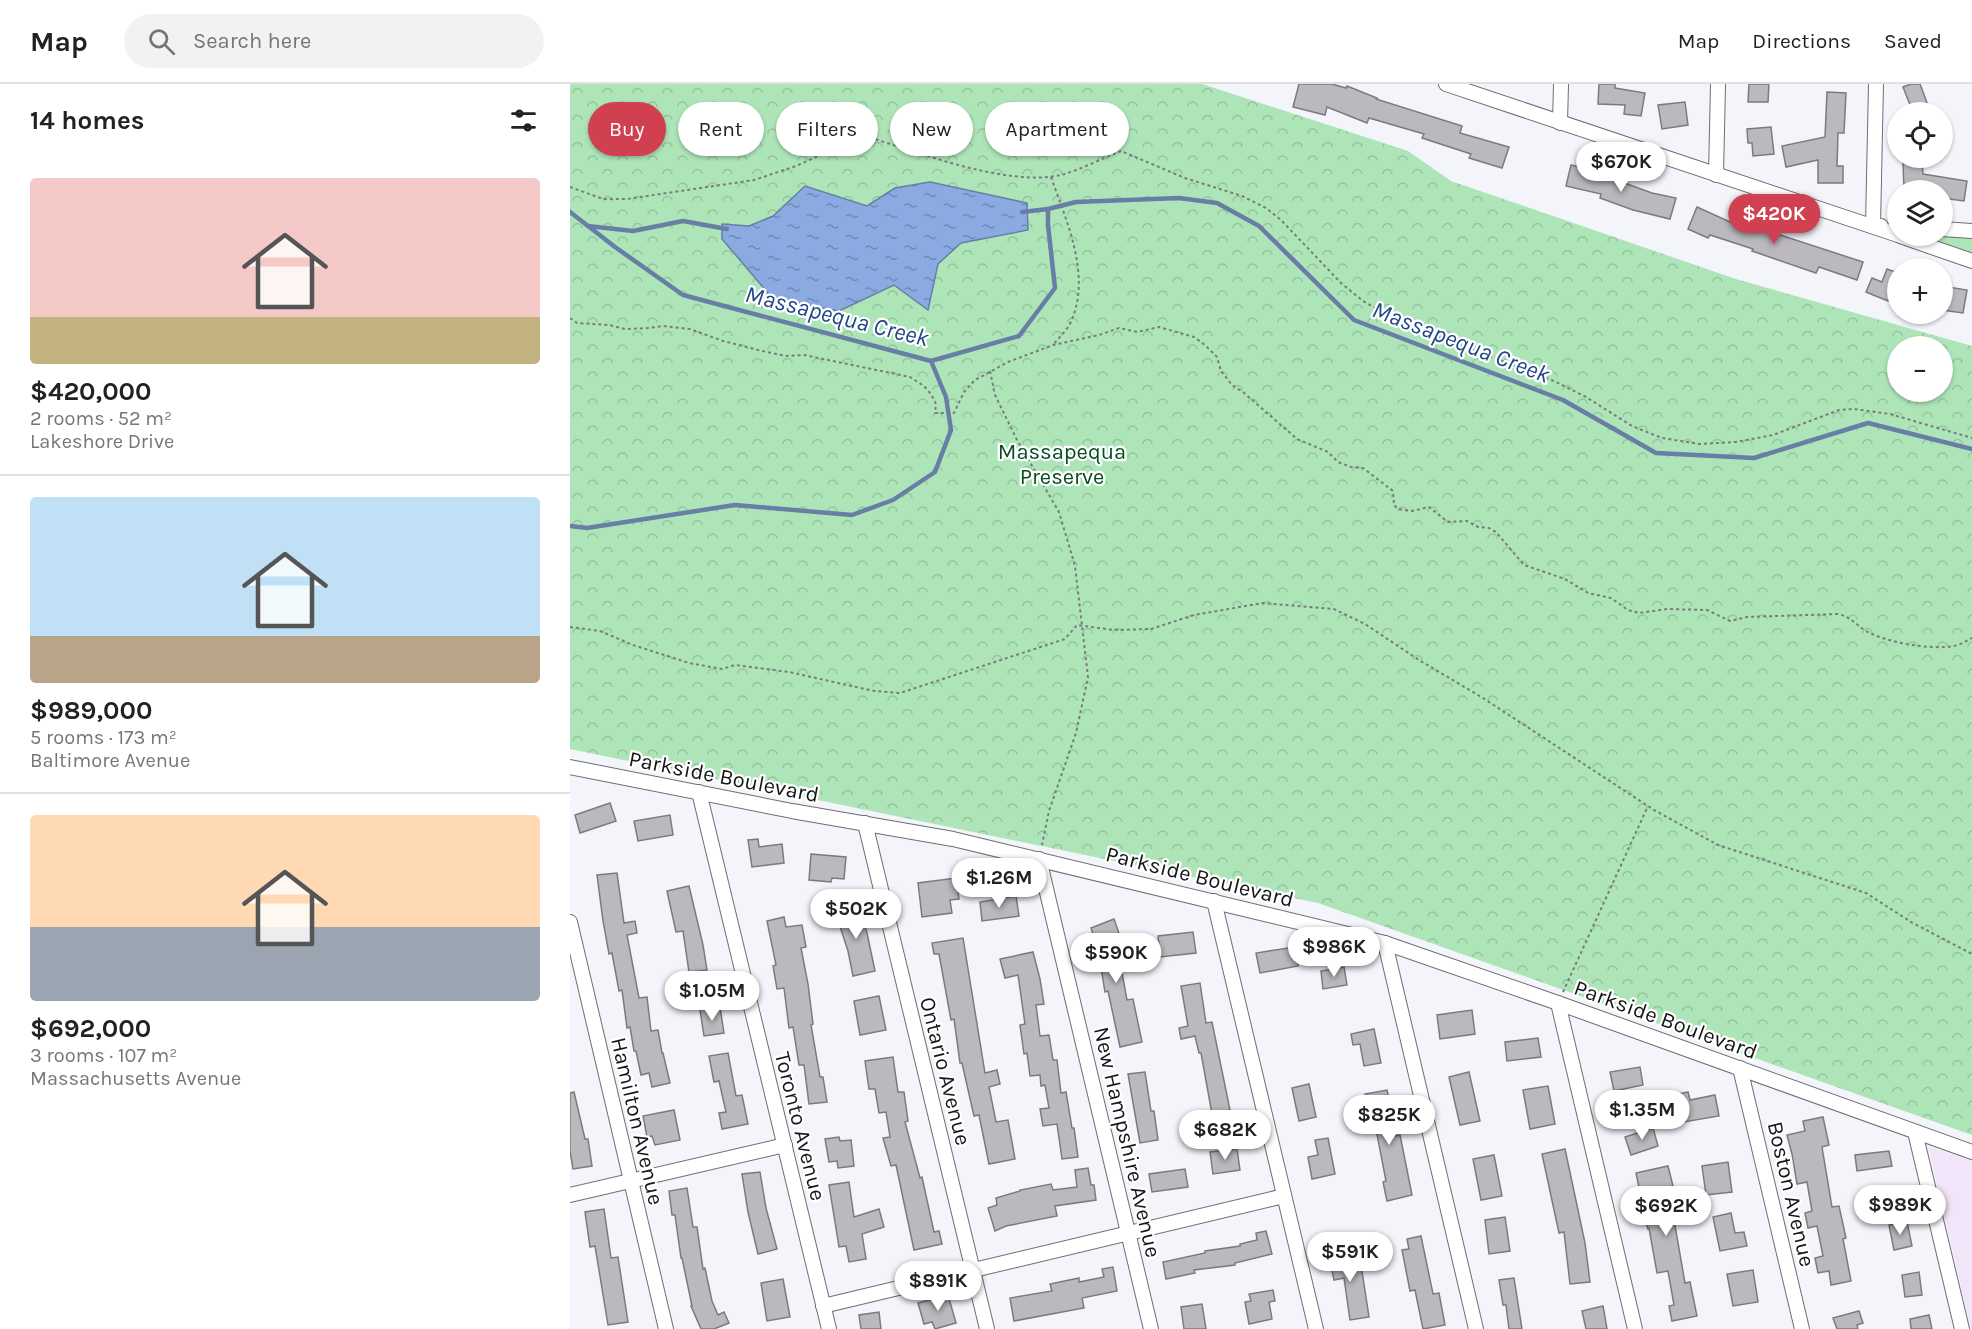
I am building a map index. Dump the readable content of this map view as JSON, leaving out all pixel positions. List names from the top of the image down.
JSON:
{
  "streets": {
    "street": [
      "Parkside Boulevard",
      "Ontario Avenue",
      "Hamilton Avenue",
      "Toronto Avenue",
      "New Hampshire Avenue",
      "Boston Avenue"
    ]
  },
  "crossings": [
    ["Parkside Boulevard", "Ontario Avenue"],
    ["Parkside Boulevard", "Toronto Avenue"],
    ["Parkside Boulevard", "New Hampshire Avenue"],
    ["Parkside Boulevard", "Boston Avenue"]
  ],
  "water": ["Massapequa Creek"],
  "parks": ["Massapequa Preserve"],
  "page": {
    "header": "Map",
    "search": "Search here",
    "nav": ["Map", "Directions", "Saved"],
    "heading": "14 homes",
    "map_buttons": ["+", "−"],
    "chip": [
      "Buy",
      "Rent",
      "Filters",
      "New",
      "Apartment"
    ],
    "price": [
      "$670K",
      "$420K",
      "$1.26M",
      "$502K",
      "$986K",
      "$590K",
      "$1.05M",
      "$1.35M",
      "$825K",
      "$682K",
      "$989K",
      "$692K",
      "$591K",
      "$891K"
    ],
    "list": [
      {
        "name": "$420,000",
        "note": "2 rooms · 52 m² · Lakeshore Drive"
      },
      {
        "name": "$989,000",
        "note": "5 rooms · 173 m² · Baltimore Avenue"
      },
      {
        "name": "$692,000",
        "note": "3 rooms · 107 m² · Massachusetts Avenue"
      }
    ]
  }
}
